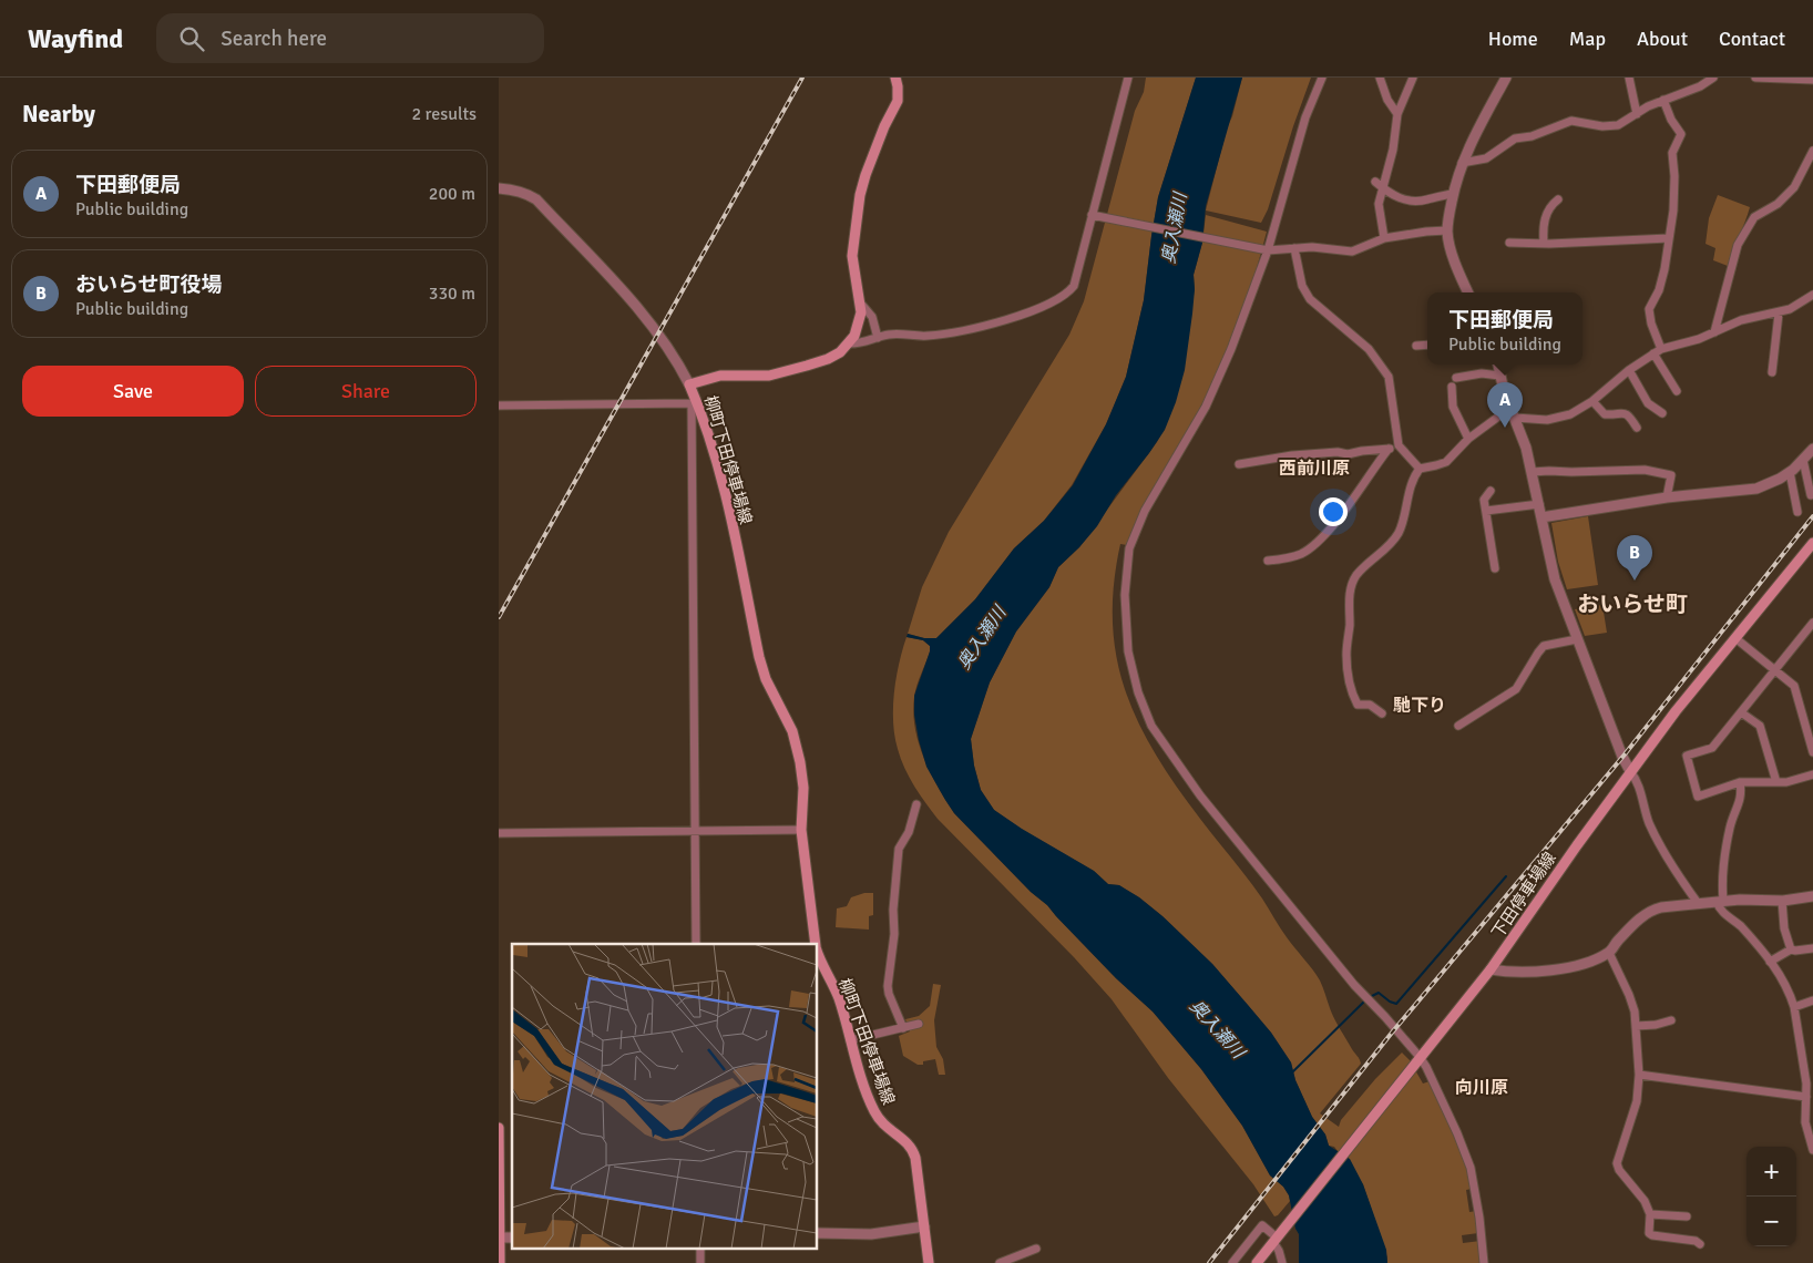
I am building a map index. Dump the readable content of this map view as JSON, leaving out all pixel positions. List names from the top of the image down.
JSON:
{
  "streets": {
    "main road": ["柳町下田停車場線", "下田停車場線"]
  },
  "districts": [
    "西前川原",
    "おいらせ町",
    "馳下り",
    "向川原"
  ],
  "water": ["奥入瀬川"],
  "page": {
    "header": "Wayfind",
    "search": "Search here",
    "nav": [
      "Home",
      "Map",
      "About",
      "Contact"
    ],
    "heading": ["Nearby", "2 results"],
    "list": [
      {
        "mark": "A",
        "name": "下田郵便局",
        "note": "Public building",
        "value": "200 m"
      },
      {
        "mark": "B",
        "name": "おいらせ町役場",
        "note": "Public building",
        "value": "330 m"
      }
    ],
    "popup": ["下田郵便局", "Public building"],
    "buttons": ["Save", "Share"],
    "pins": ["A", "B"],
    "map_buttons": ["+", "−"]
  }
}
